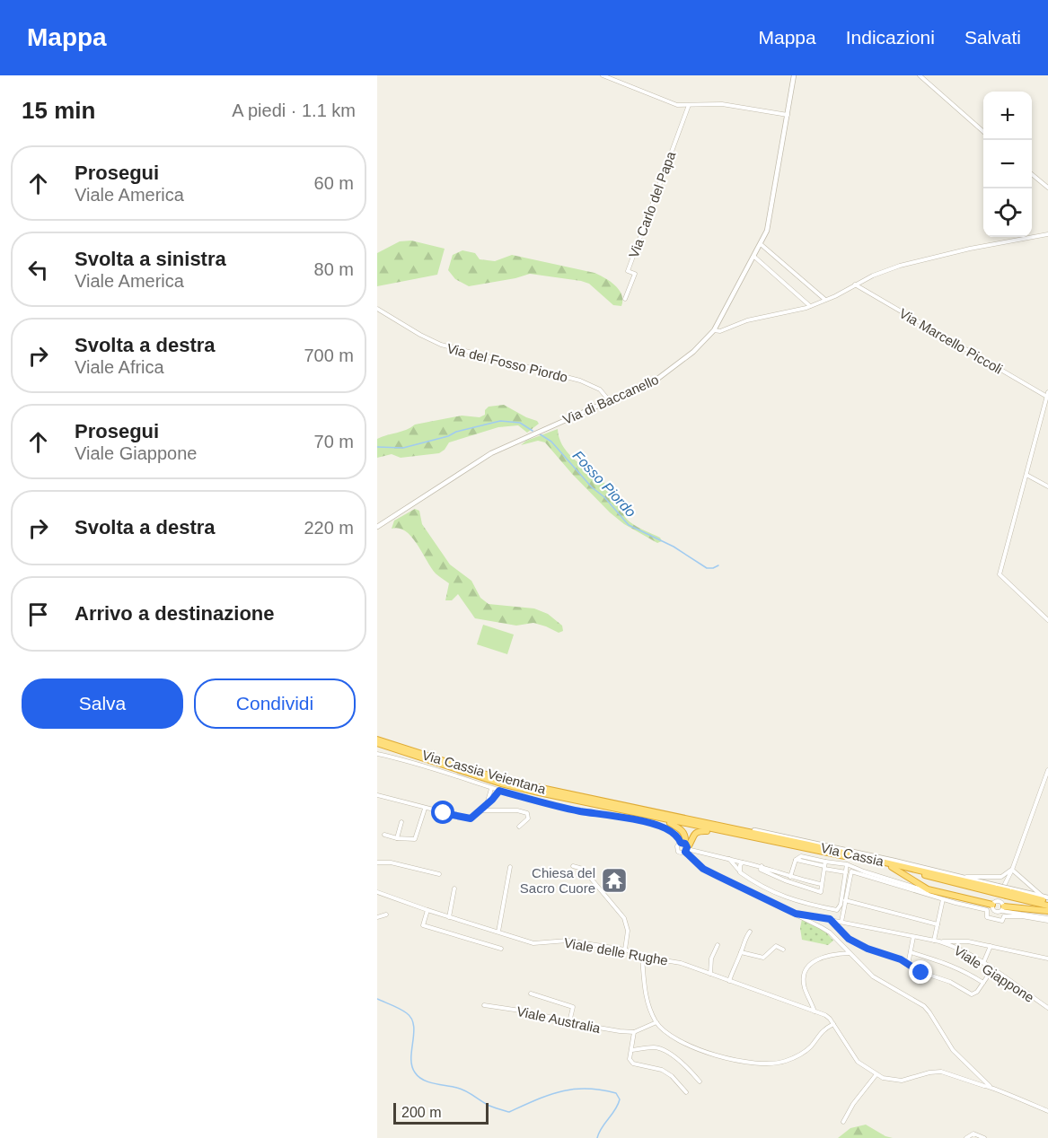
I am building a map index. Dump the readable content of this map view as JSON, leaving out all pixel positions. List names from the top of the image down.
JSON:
{
  "streets": {
    "highway": ["Via Cassia Veientana", "Via Cassia"],
    "street": [
      "Via Carlo del Papa",
      "Via Marcello Piccoli",
      "Via del Fosso Piordo",
      "Via di Baccanello",
      "Viale delle Rughe",
      "Viale Giappone",
      "Viale Australia"
    ]
  },
  "crossings": [
    ["Via del Fosso Piordo", "Via di Baccanello"],
    ["Via Cassia Veientana", "Via Cassia"]
  ],
  "water": ["Fosso Piordo"],
  "places": {
    "temple": ["Chiesa del Sacro Cuore"]
  },
  "scale_bar": "200 m",
  "page": {
    "header": "Mappa",
    "nav": ["Mappa", "Indicazioni", "Salvati"],
    "heading": ["15 min", "A piedi · 1.1 km"],
    "map_buttons": ["+", "−"],
    "list": [
      ["Prosegui", "Viale America", "60 m"],
      ["Svolta a sinistra", "Viale America", "80 m"],
      ["Svolta a destra", "Viale Africa", "700 m"],
      ["Prosegui", "Viale Giappone", "70 m"],
      ["Svolta a destra", "220 m"],
      "Arrivo a destinazione"
    ],
    "buttons": ["Salva", "Condividi"],
    "scale": "200 m"
  }
}
